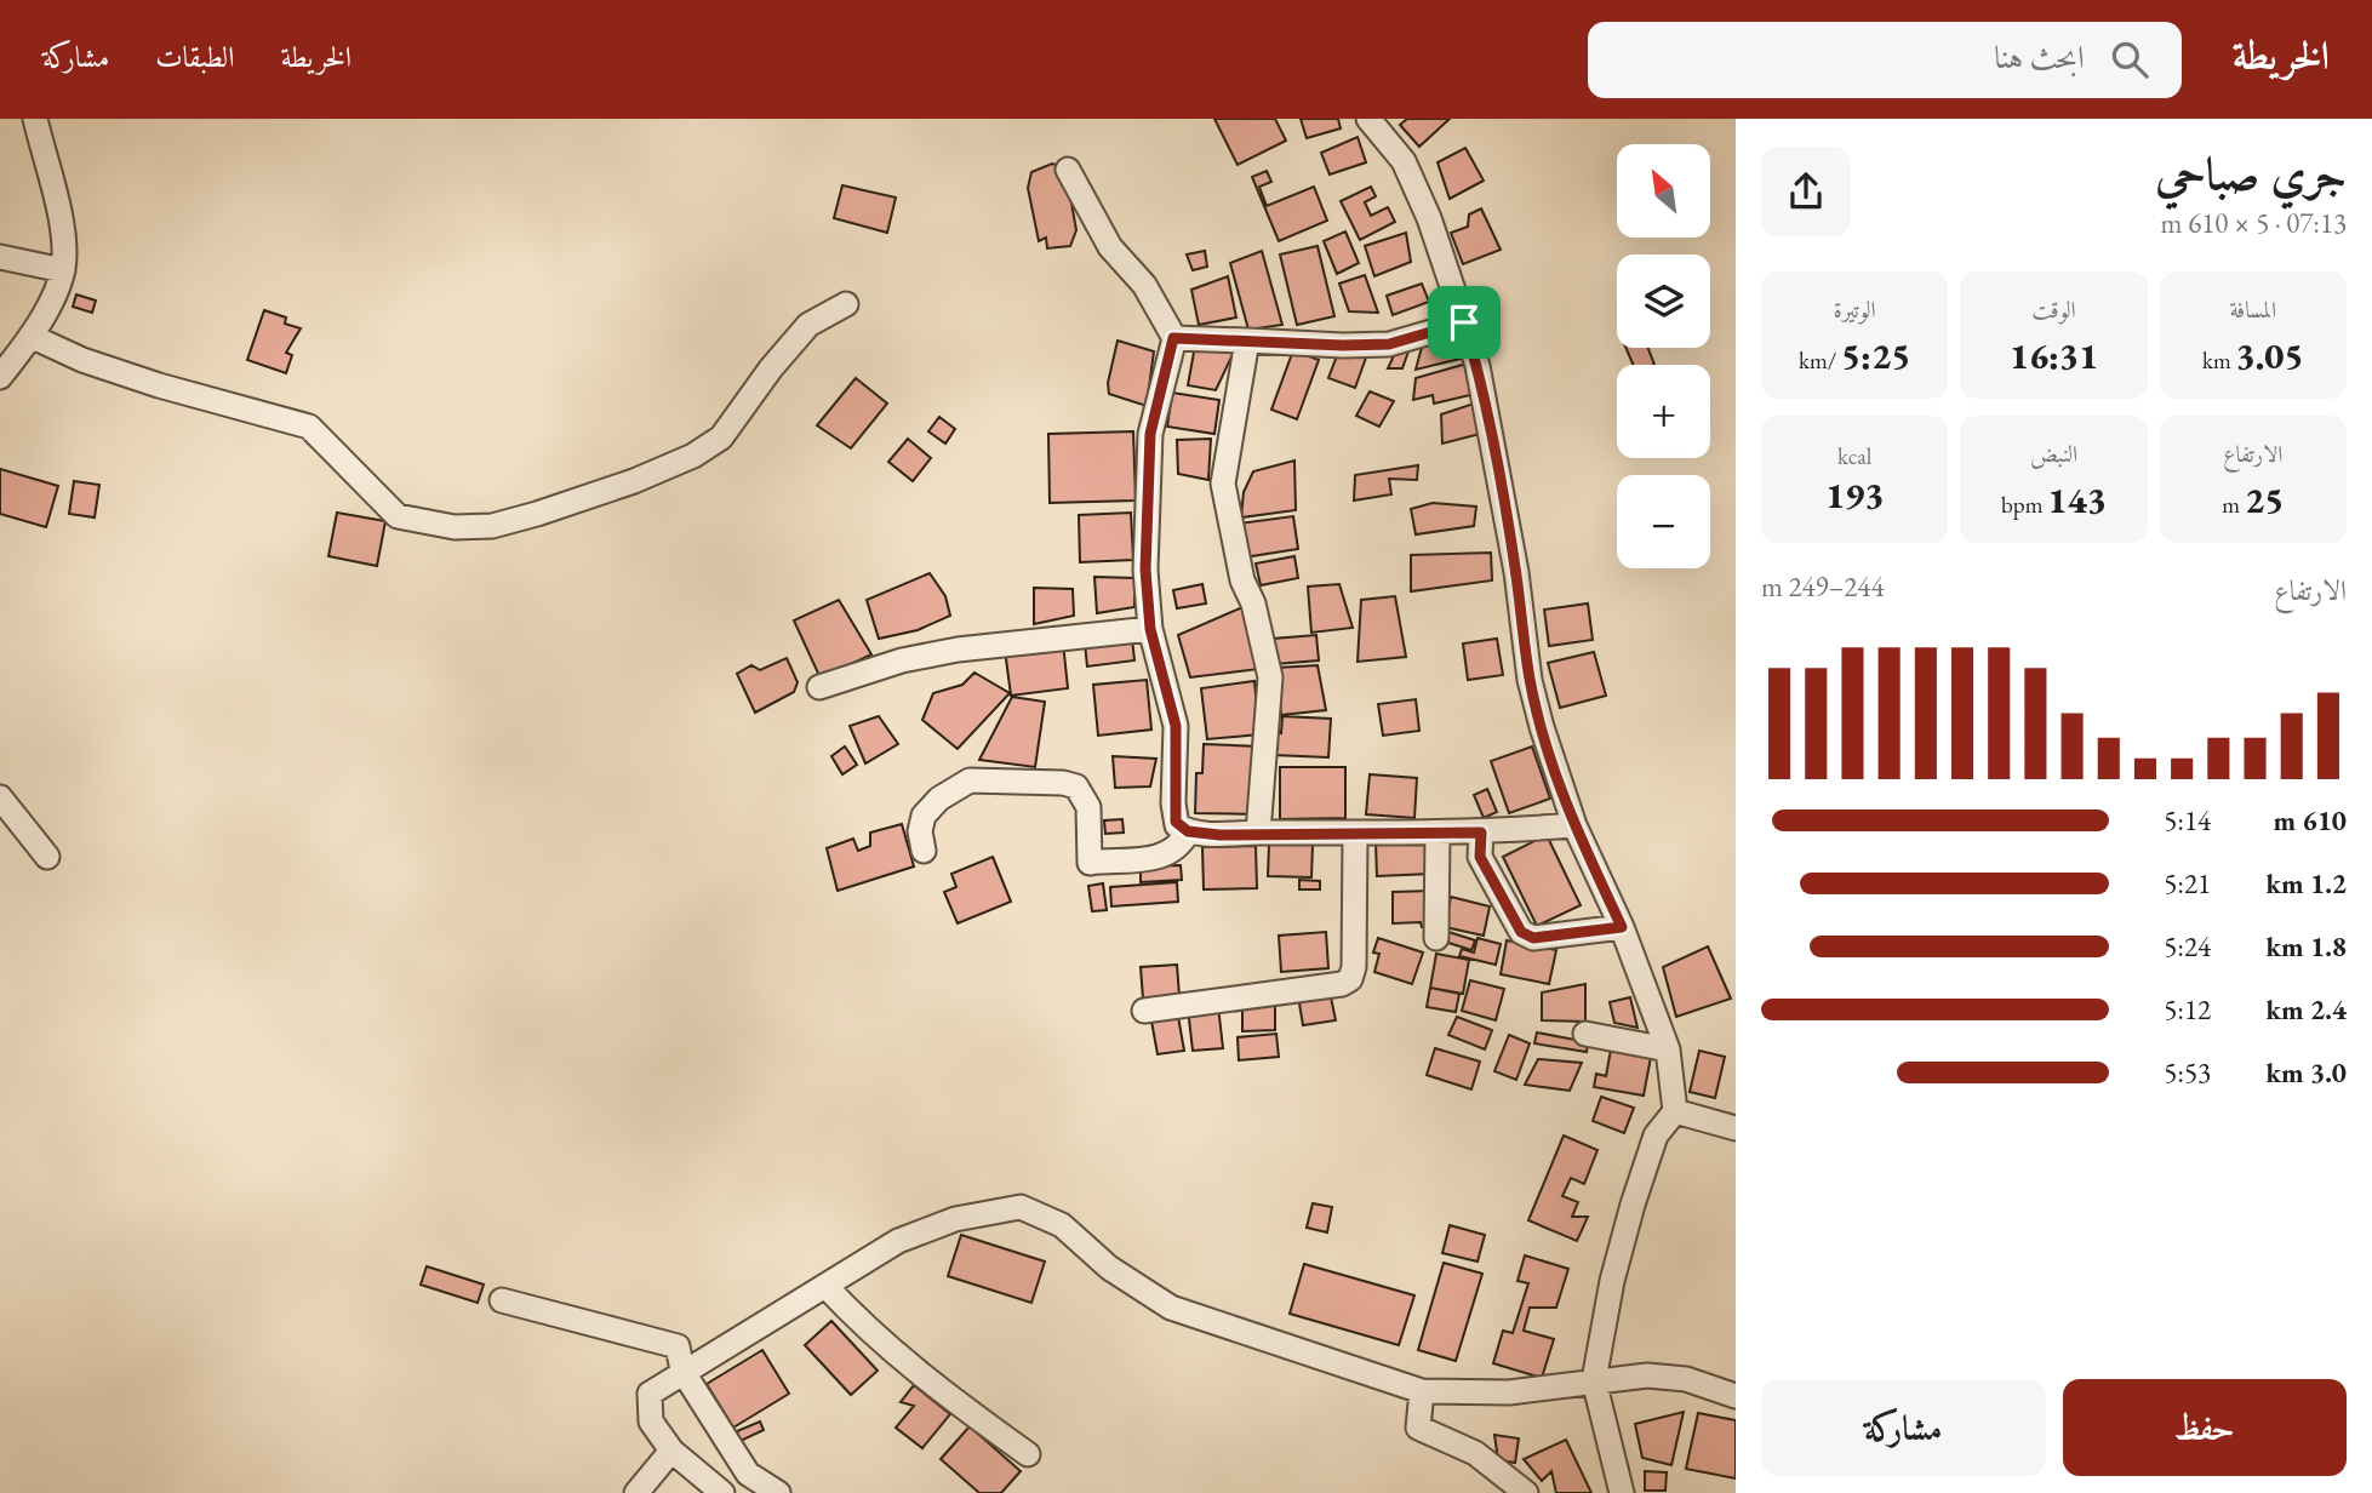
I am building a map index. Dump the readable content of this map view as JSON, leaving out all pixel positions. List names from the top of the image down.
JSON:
{
  "north": "top left",
  "page": {
    "header": "الخريطة",
    "search": "ابحث هنا",
    "nav": ["الخريطة", "الطبقات", "مشاركة"],
    "heading": ["جري صباحي", "07:13 · 5 × 610 m"],
    "map_buttons": ["+", "−"],
    "stats": [
      ["المسافة", "3.05 km"],
      ["الوقت", "16:31"],
      ["الوتيرة", "5:25 /km"],
      ["الارتفاع", "25 m"],
      ["النبض", "143 bpm"],
      ["kcal", "193"]
    ],
    "chart": ["الارتفاع", "244–249 m"],
    "list": [
      {
        "name": "610 m",
        "note": "5:14"
      },
      {
        "name": "1.2 km",
        "note": "5:21"
      },
      {
        "name": "1.8 km",
        "note": "5:24"
      },
      {
        "name": "2.4 km",
        "note": "5:12"
      },
      {
        "name": "3.0 km",
        "note": "5:53"
      }
    ],
    "buttons": ["حفظ", "مشاركة"]
  }
}
